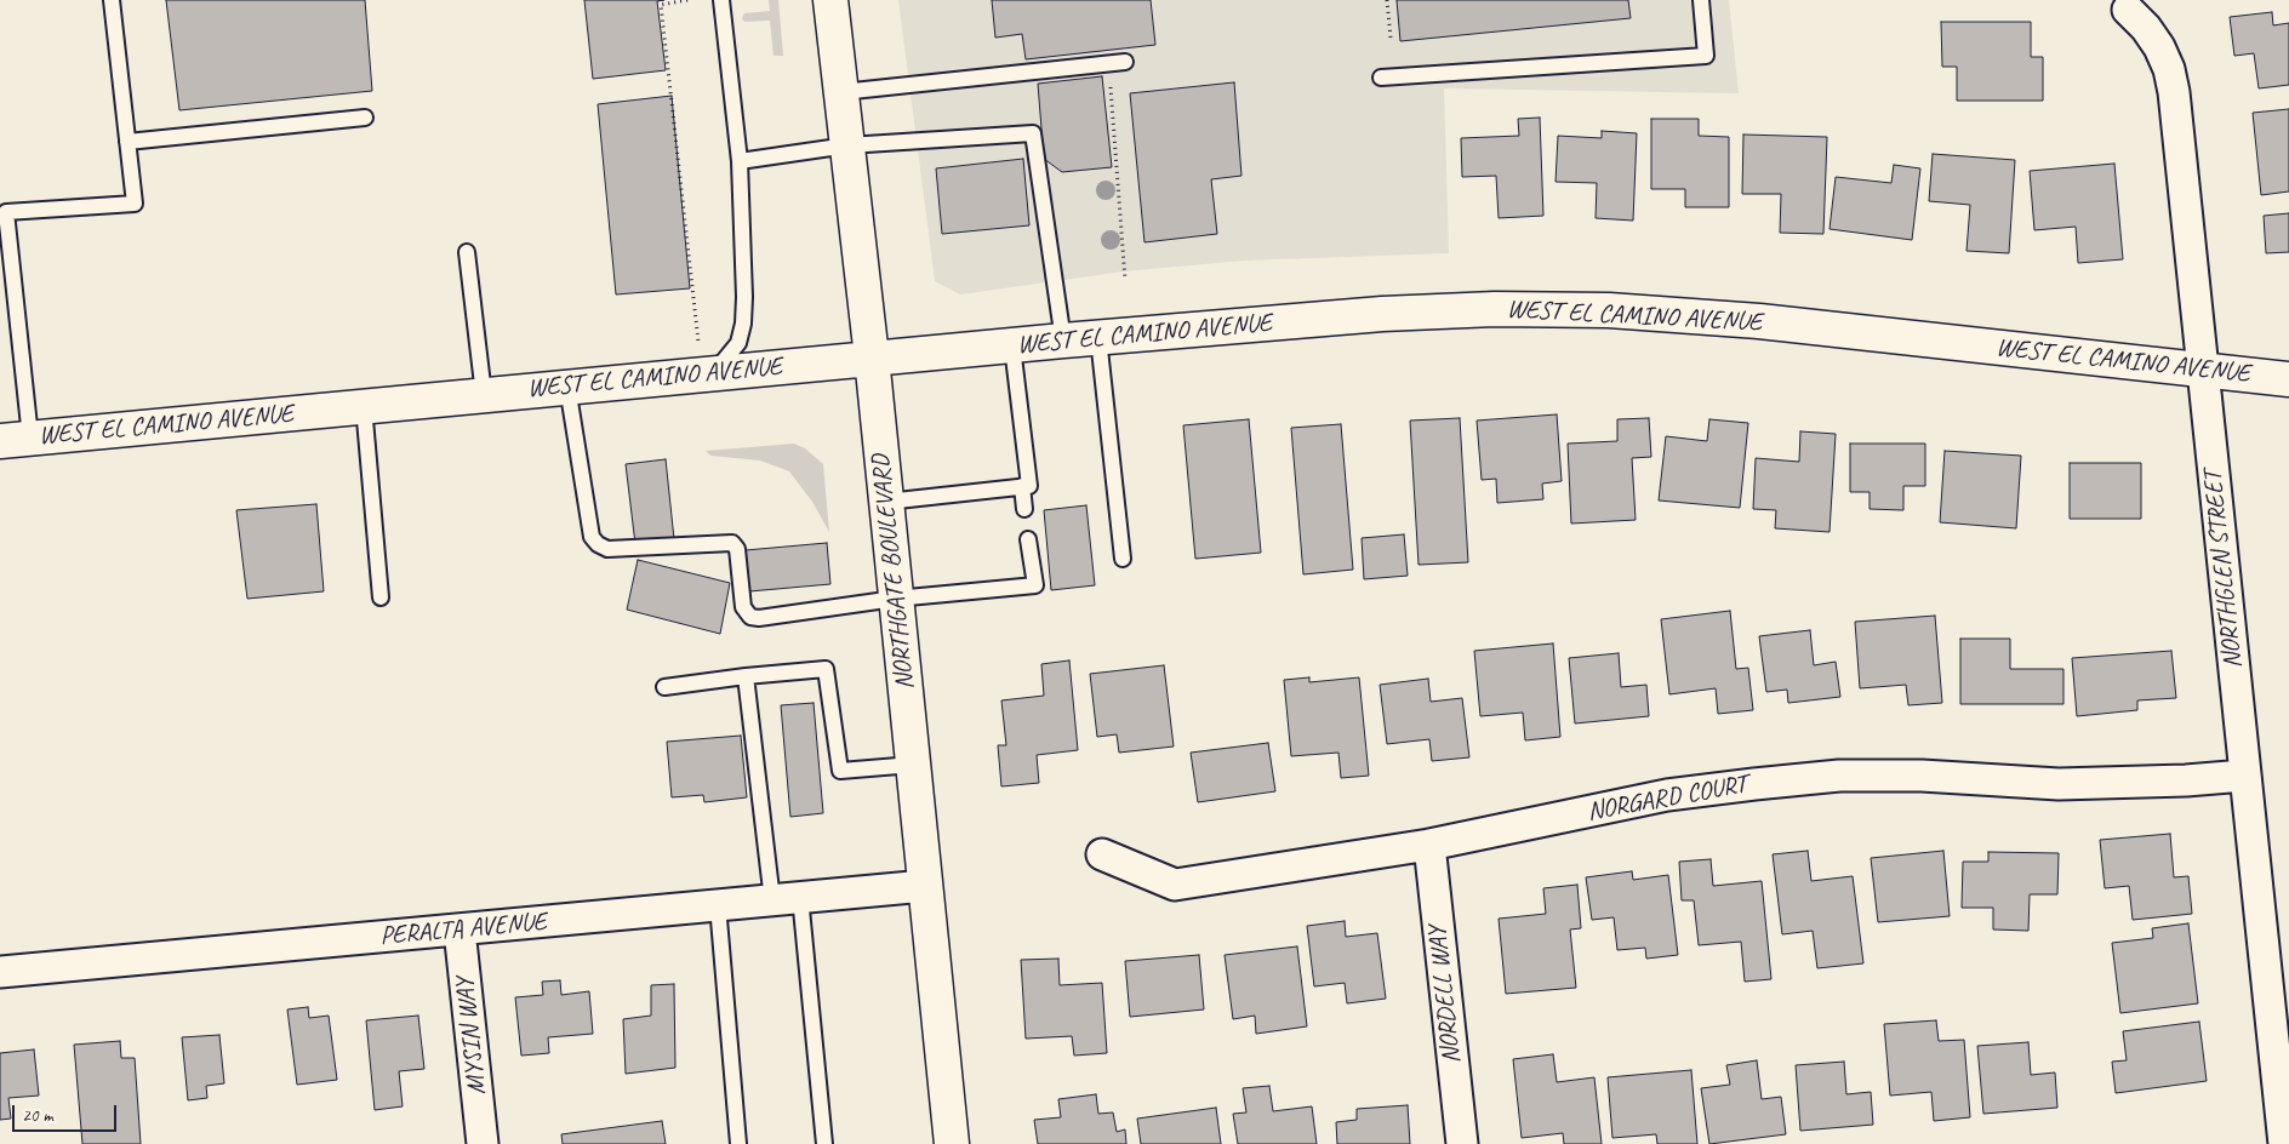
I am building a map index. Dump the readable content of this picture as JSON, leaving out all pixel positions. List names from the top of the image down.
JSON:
{
  "streets": {
    "main road": ["WEST EL CAMINO AVENUE", "NORTHGATE BOULEVARD"],
    "street": [
      "NORTHGLEN STREET",
      "NORGARD COURT",
      "PERALTA AVENUE",
      "NORDELL WAY",
      "MYSIN WAY"
    ]
  },
  "crossings": [
    ["WEST EL CAMINO AVENUE", "NORTHGLEN STREET"],
    ["WEST EL CAMINO AVENUE", "NORTHGATE BOULEVARD"],
    ["NORTHGLEN STREET", "NORGARD COURT"],
    ["NORTHGATE BOULEVARD", "PERALTA AVENUE"],
    ["NORGARD COURT", "NORDELL WAY"],
    ["PERALTA AVENUE", "MYSIN WAY"]
  ],
  "scale_bar": "20 m"
}
